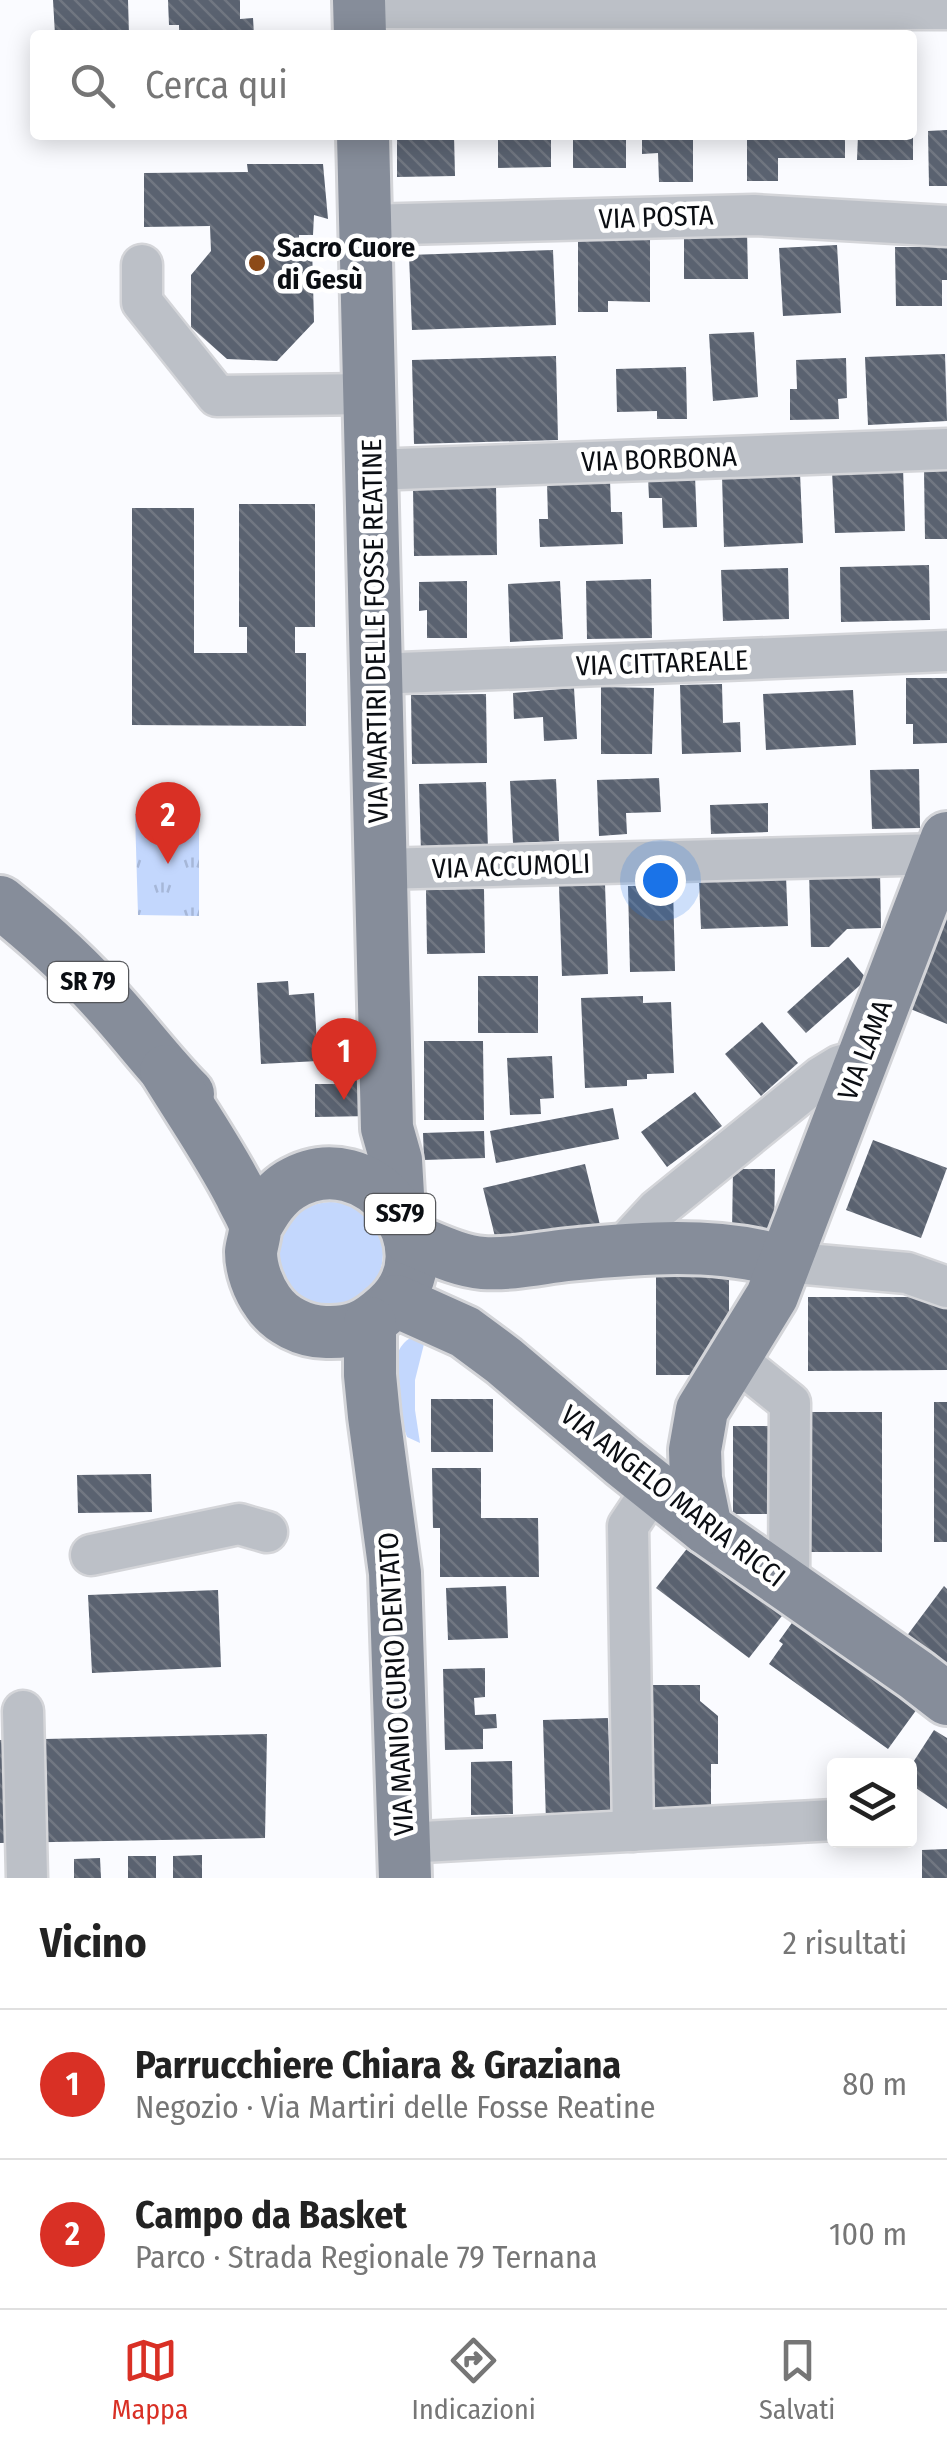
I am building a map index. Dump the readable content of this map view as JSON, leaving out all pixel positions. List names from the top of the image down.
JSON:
{
  "streets": {
    "main road": [
      "VIA MARTIRI DELLE FOSSE REATINE",
      "SR 79",
      "VIA LAMA",
      "SS79",
      "VIA ANGELO MARIA RICCI",
      "VIA MANIO CURIO DENTATO"
    ],
    "street": [
      "VIA POSTA",
      "VIA BORBONA",
      "VIA CITTAREALE",
      "VIA ACCUMOLI"
    ]
  },
  "crossings": [
    ["VIA POSTA", "VIA MARTIRI DELLE FOSSE REATINE"],
    ["VIA BORBONA", "VIA MARTIRI DELLE FOSSE REATINE"],
    ["VIA MARTIRI DELLE FOSSE REATINE", "VIA CITTAREALE"],
    ["VIA MARTIRI DELLE FOSSE REATINE", "VIA ACCUMOLI"],
    ["VIA MARTIRI DELLE FOSSE REATINE", "SR 79"],
    ["VIA MARTIRI DELLE FOSSE REATINE", "SS79"],
    ["VIA MARTIRI DELLE FOSSE REATINE", "VIA ANGELO MARIA RICCI"],
    ["VIA MARTIRI DELLE FOSSE REATINE", "VIA MANIO CURIO DENTATO"],
    ["VIA ACCUMOLI", "VIA LAMA"],
    ["SR 79", "SS79"],
    ["SR 79", "VIA ANGELO MARIA RICCI"],
    ["SR 79", "VIA MANIO CURIO DENTATO"],
    ["VIA LAMA", "VIA ANGELO MARIA RICCI"],
    ["SS79", "VIA ANGELO MARIA RICCI"],
    ["SS79", "VIA MANIO CURIO DENTATO"],
    ["VIA ANGELO MARIA RICCI", "VIA MANIO CURIO DENTATO"]
  ],
  "places": ["Sacro Cuore di Gesù"],
  "page": {
    "search": "Cerca qui",
    "pins": ["2", "1"],
    "heading": ["Vicino", "2 risultati"],
    "list": [
      {
        "mark": "1",
        "name": "Parrucchiere Chiara & Graziana",
        "note": "Negozio · Via Martiri delle Fosse Reatine",
        "value": "80 m"
      },
      {
        "mark": "2",
        "name": "Campo da Basket",
        "note": "Parco · Strada Regionale 79 Ternana",
        "value": "100 m"
      }
    ],
    "nav": ["Mappa", "Indicazioni", "Salvati"]
  }
}
